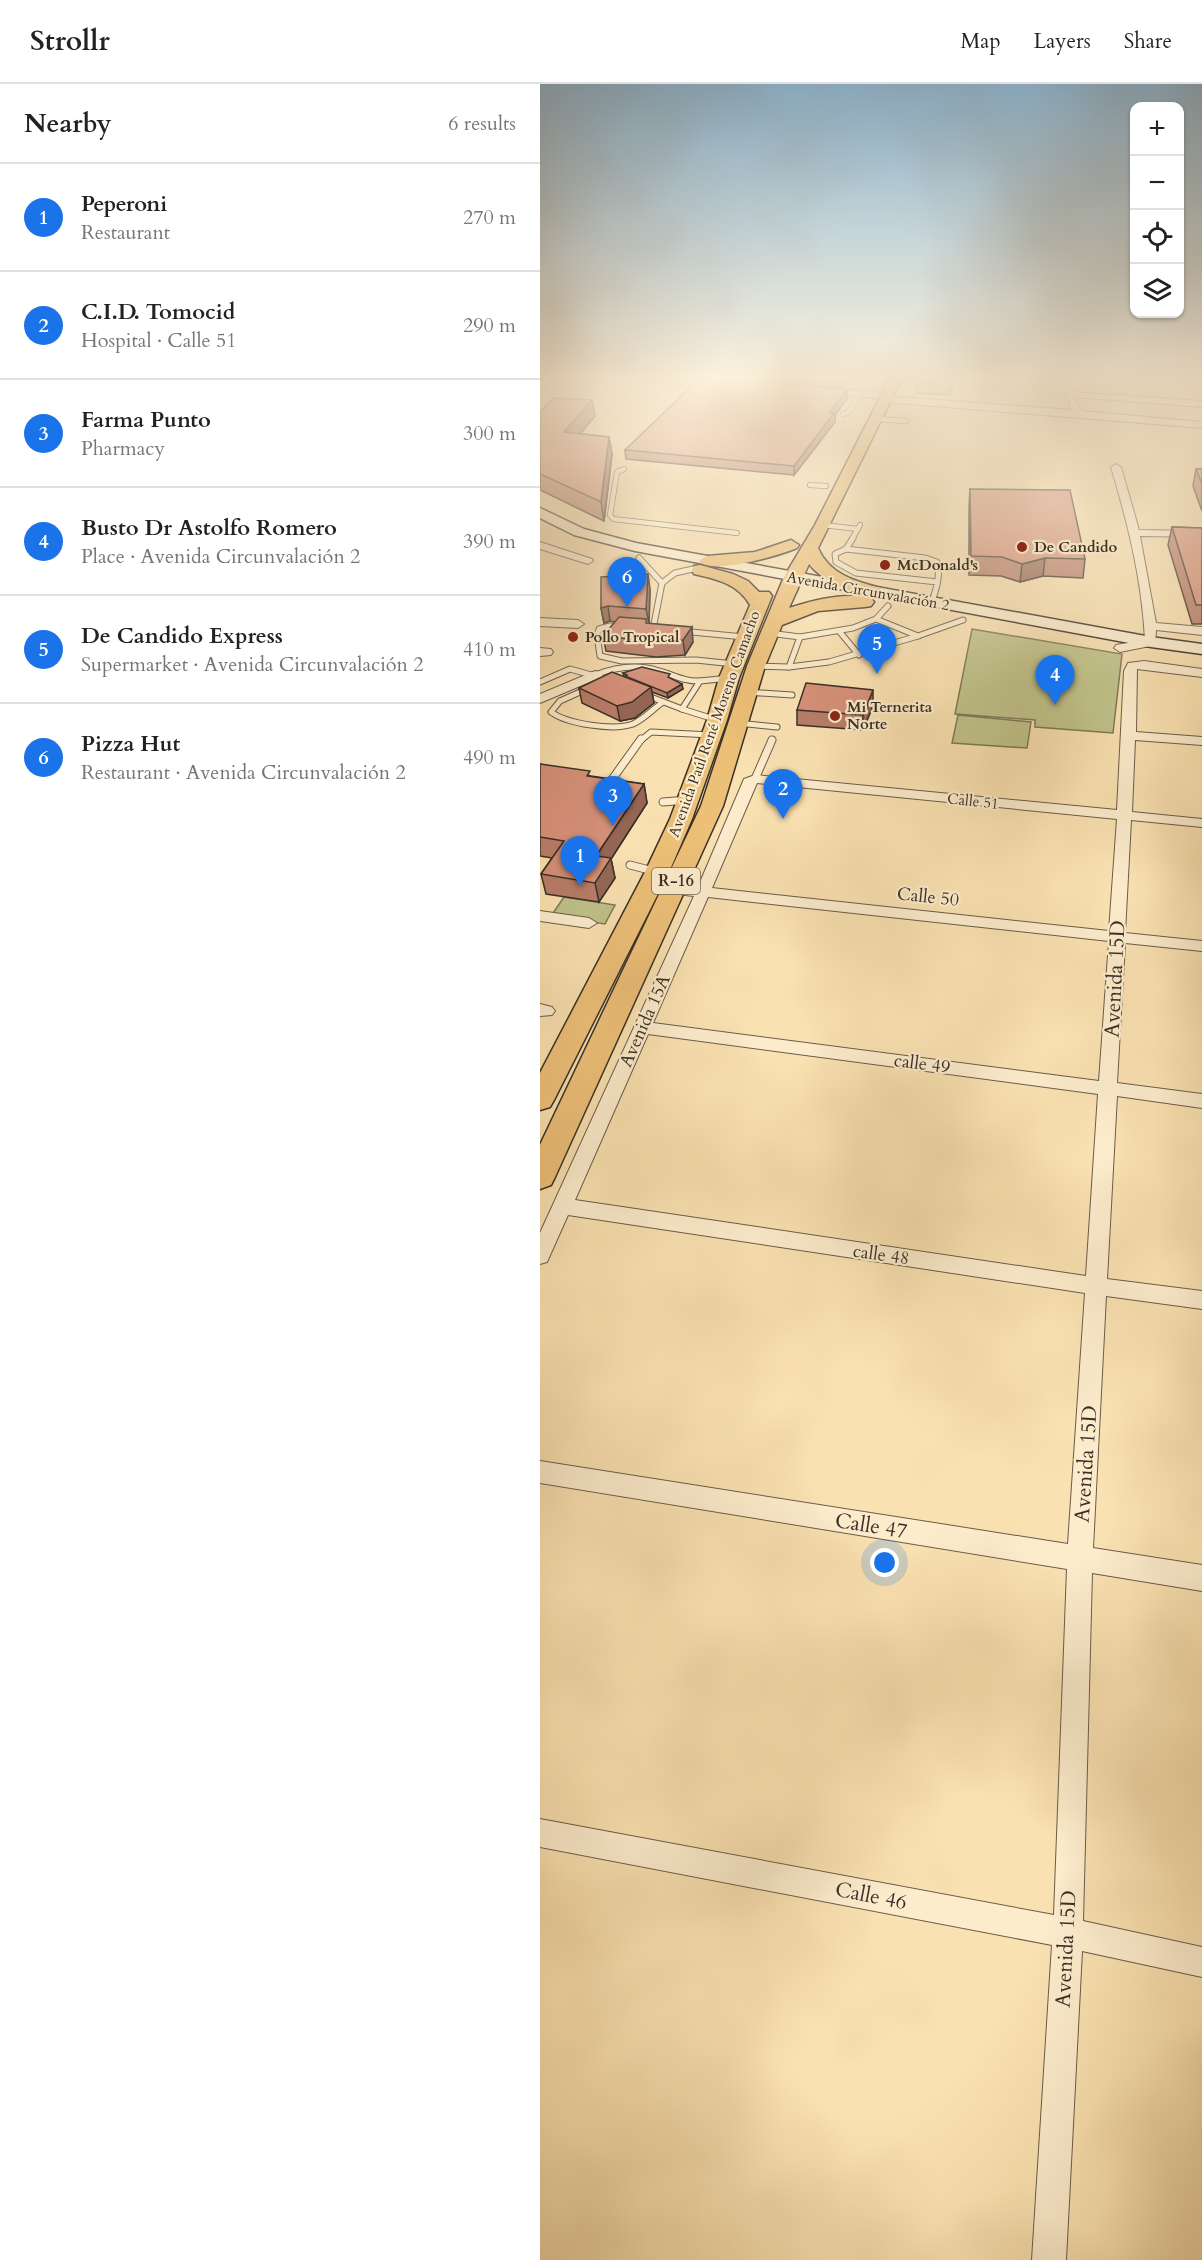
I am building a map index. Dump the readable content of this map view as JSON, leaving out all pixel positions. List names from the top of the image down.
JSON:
{
  "streets": {
    "main road": ["Avenida Circunvalación 2", "Avenida Paúl René Moreno Camacho", "R-16"],
    "street": [
      "Calle 51",
      "Calle 50",
      "Avenida 15D",
      "Avenida 15A",
      "calle 49",
      "calle 48",
      "Calle 47",
      "Calle 46"
    ]
  },
  "crossings": [
    ["Avenida Circunvalación 2", "Avenida Paúl René Moreno Camacho"],
    ["Avenida Circunvalación 2", "R-16"],
    ["Avenida Circunvalación 2", "Avenida 15D"],
    ["Avenida Paúl René Moreno Camacho", "R-16"],
    ["Avenida Paúl René Moreno Camacho", "Calle 50"],
    ["Calle 51", "Avenida 15D"],
    ["Calle 51", "Avenida 15A"],
    ["Calle 50", "Avenida 15D"],
    ["Calle 50", "Avenida 15A"],
    ["Avenida 15D", "calle 49"],
    ["Avenida 15D", "calle 48"],
    ["Avenida 15D", "Calle 47"],
    ["Avenida 15D", "Calle 46"],
    ["Avenida 15A", "calle 49"],
    ["Avenida 15A", "calle 48"]
  ],
  "places": [
    "De Candido",
    "McDonald's",
    "Pollo Tropical",
    "Mi Ternerita Norte"
  ],
  "page": {
    "header": "Strollr",
    "nav": ["Map", "Layers", "Share"],
    "heading": ["Nearby", "6 results"],
    "map_buttons": ["+", "−"],
    "list": [
      {
        "mark": "1",
        "name": "Peperoni",
        "note": "Restaurant",
        "value": "270 m"
      },
      {
        "mark": "2",
        "name": "C.I.D. Tomocid",
        "note": "Hospital · Calle 51",
        "value": "290 m"
      },
      {
        "mark": "3",
        "name": "Farma Punto",
        "note": "Pharmacy",
        "value": "300 m"
      },
      {
        "mark": "4",
        "name": "Busto Dr Astolfo Romero",
        "note": "Place · Avenida Circunvalación 2",
        "value": "390 m"
      },
      {
        "mark": "5",
        "name": "De Candido Express",
        "note": "Supermarket · Avenida Circunvalación 2",
        "value": "410 m"
      },
      {
        "mark": "6",
        "name": "Pizza Hut",
        "note": "Restaurant · Avenida Circunvalación 2",
        "value": "490 m"
      }
    ],
    "pins": [
      "6",
      "5",
      "4",
      "2",
      "3",
      "1"
    ]
  }
}
